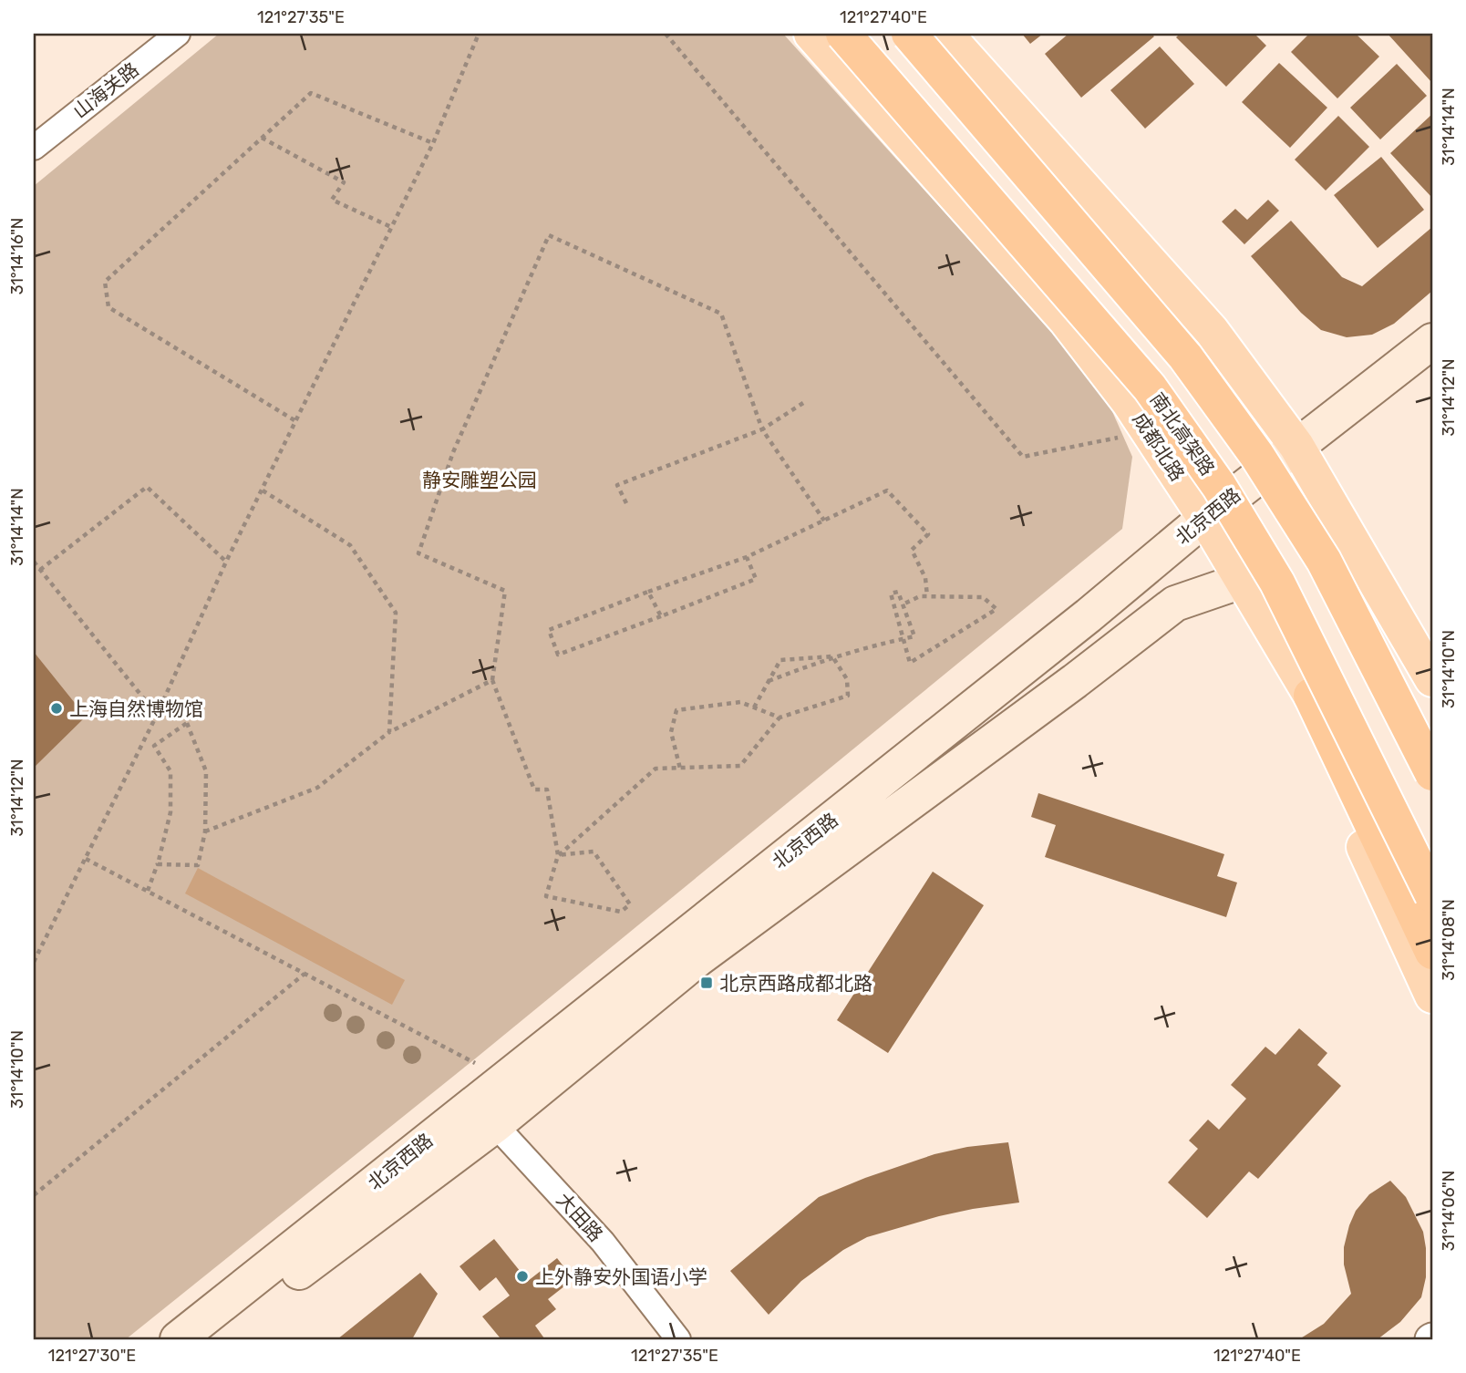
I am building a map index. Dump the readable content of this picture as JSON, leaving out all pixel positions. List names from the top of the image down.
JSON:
{
  "streets": {
    "highway": ["南北高架路"],
    "main road": ["成都北路", "北京西路"],
    "street": ["山海关路", "大田路"]
  },
  "crossings": [
    ["成都北路", "北京西路"],
    ["北京西路", "大田路"]
  ],
  "parks": ["静安雕塑公园"],
  "places": {
    "other": ["上海自然博物馆", "上外静安外国语小学"],
    "transit": ["北京西路成都北路"]
  },
  "coordinates": [
    "121°27'35\"E",
    "121°27'40\"E",
    "31°14'14\"N",
    "31°14'16\"N",
    "31°14'12\"N",
    "31°14'10\"N",
    "31°14'08\"N",
    "31°14'06\"N",
    "121°27'30\"E"
  ]
}
